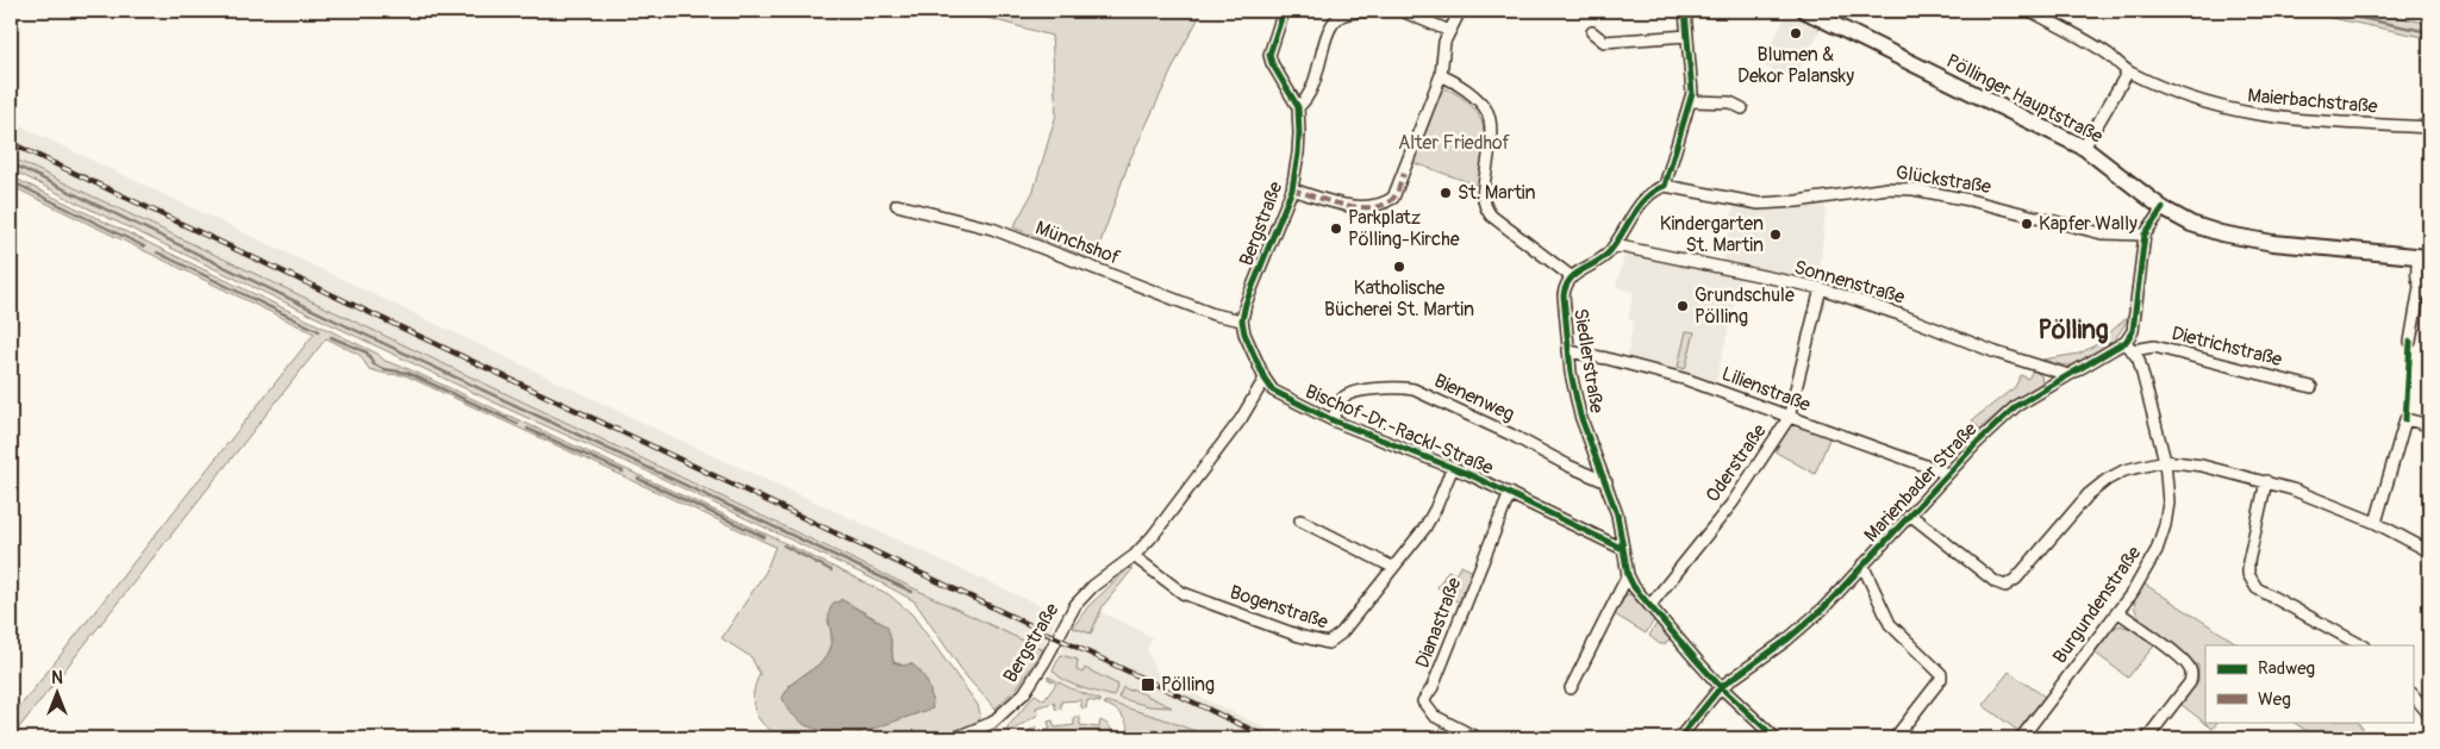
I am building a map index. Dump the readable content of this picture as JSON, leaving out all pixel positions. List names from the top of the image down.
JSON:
{
  "streets": {
    "street": [
      "Pöllinger Hauptstraße",
      "Maierbachstraße",
      "Glückstraße",
      "Bergstraße",
      "Münchshof",
      "Sonnenstraße",
      "Dietrichstraße",
      "Siedlerstraße",
      "Lilienstraße",
      "Bienenweg",
      "Bischof-Dr.-Rackl-Straße",
      "Oderstraße",
      "Marienbader Straße",
      "Burgundenstraße",
      "Bogenstraße",
      "Dianastraße"
    ]
  },
  "crossings": [
    ["Bergstraße", "Münchshof"],
    ["Bergstraße", "Bischof-Dr.-Rackl-Straße"],
    ["Bergstraße", "Bogenstraße"],
    ["Sonnenstraße", "Oderstraße"],
    ["Sonnenstraße", "Marienbader Straße"],
    ["Dietrichstraße", "Marienbader Straße"],
    ["Dietrichstraße", "Burgundenstraße"],
    ["Siedlerstraße", "Lilienstraße"],
    ["Siedlerstraße", "Bienenweg"],
    ["Siedlerstraße", "Bischof-Dr.-Rackl-Straße"],
    ["Siedlerstraße", "Oderstraße"],
    ["Siedlerstraße", "Marienbader Straße"],
    ["Lilienstraße", "Oderstraße"],
    ["Lilienstraße", "Marienbader Straße"],
    ["Bienenweg", "Bischof-Dr.-Rackl-Straße"],
    ["Bischof-Dr.-Rackl-Straße", "Bogenstraße"],
    ["Bischof-Dr.-Rackl-Straße", "Dianastraße"],
    ["Marienbader Straße", "Burgundenstraße"]
  ],
  "districts": ["Pölling"],
  "parks": ["Alter Friedhof"],
  "places": {
    "other": [
      "Blumen & Dekor Palansky",
      "St. Martin",
      "Kapfer Wally",
      "Parkplatz Pölling-Kirche",
      "Kindergarten St. Martin",
      "Katholische Bücherei St. Martin",
      "Grundschule Pölling"
    ],
    "transit": ["Pölling"]
  },
  "legend": ["Radweg", "Weg"],
  "north": "top"
}
